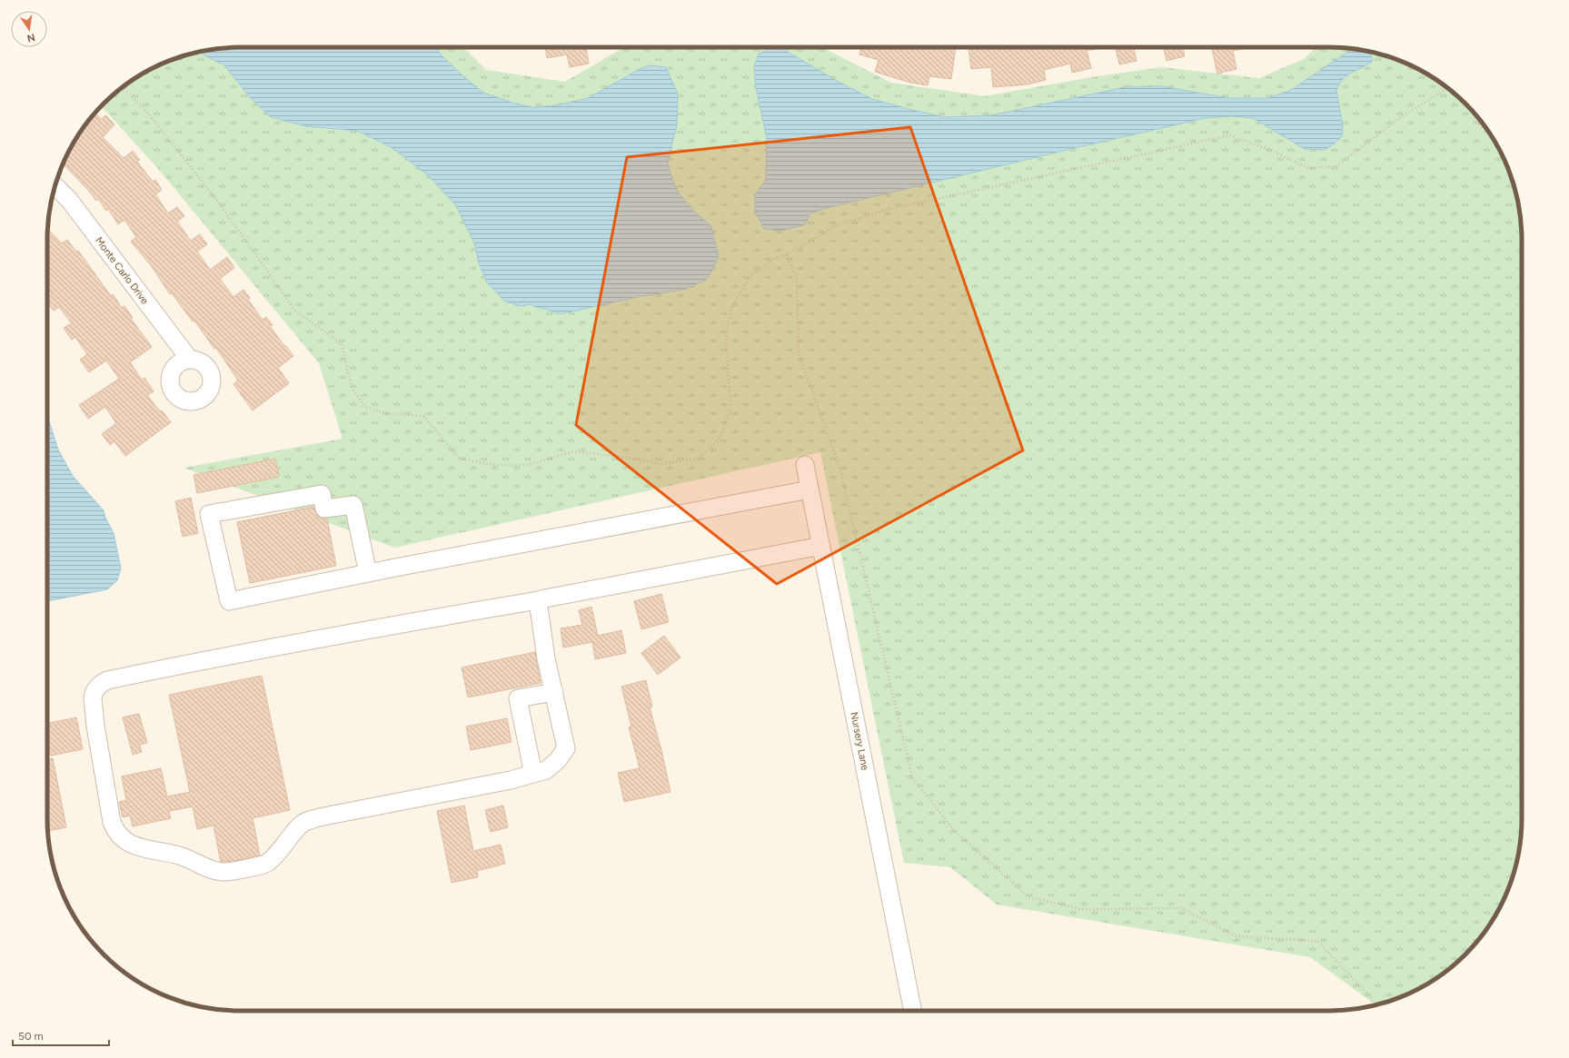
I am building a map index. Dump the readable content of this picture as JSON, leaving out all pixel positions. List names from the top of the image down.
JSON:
{
  "streets": {
    "street": ["Monte Carlo Drive", "Nursery Lane"]
  },
  "scale_bar": "50 m",
  "north": "bottom"
}
